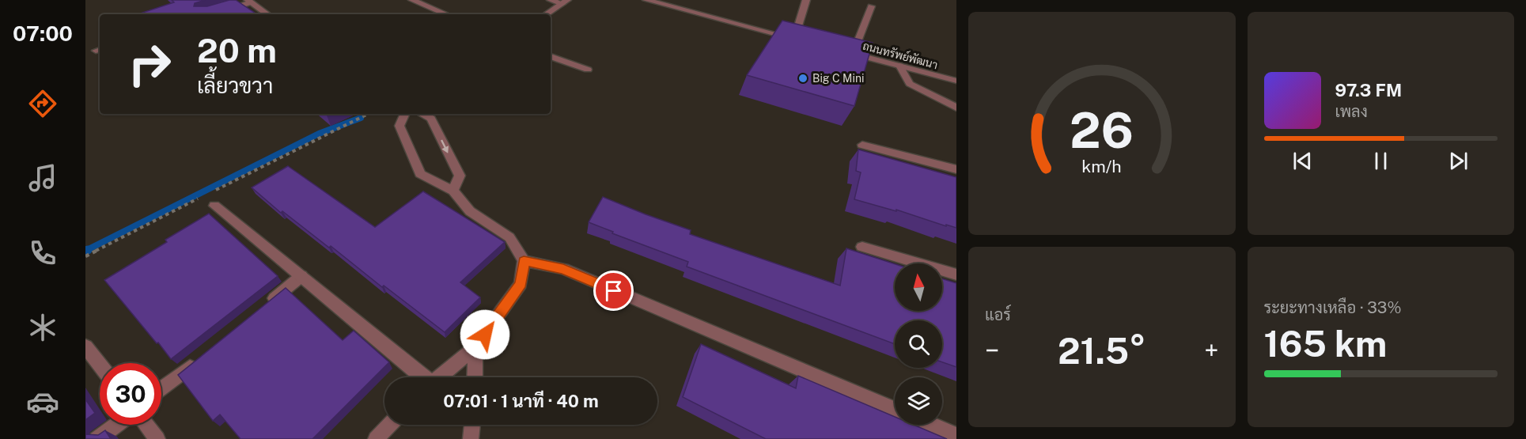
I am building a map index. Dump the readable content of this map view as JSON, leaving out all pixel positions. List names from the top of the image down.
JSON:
{
  "streets": {
    "street": ["ถนนทรัพย์พัฒนา"]
  },
  "places": ["Big C Mini"],
  "north": "top",
  "page": {
    "tabs": "07:00",
    "turn": ["20 m", "เลี้ยวขวา"],
    "song": ["97.3 FM", "เพลง"],
    "tile": [
      "แอร์",
      ["ระยะทางเหลือ · 33%", "165 km"]
    ],
    "heat": ["−", "21.5°", "+"],
    "limit": "30",
    "trip": "07:01 · 1 นาที · 40 m",
    "gauge": ["26", "km/h"]
  }
}
